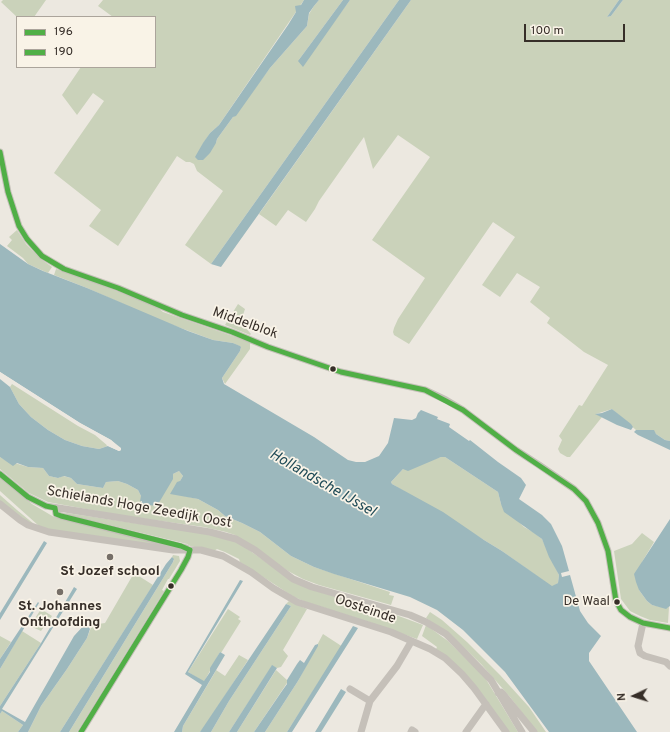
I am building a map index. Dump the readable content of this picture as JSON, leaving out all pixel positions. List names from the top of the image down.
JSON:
{
  "streets": {
    "street": ["Middelblok", "Schielands Hoge Zeedijk Oost", "Oosteinde"]
  },
  "crossings": [
    ["Schielands Hoge Zeedijk Oost", "Oosteinde"]
  ],
  "water": ["Hollandsche IJssel"],
  "places": ["St Jozef school", "St. Johannes Onthoofding", "De Waal"],
  "lines": ["transit line 196", "transit line 190"],
  "legend": ["196", "190"],
  "scale_bar": "100 m",
  "north": "left"
}
